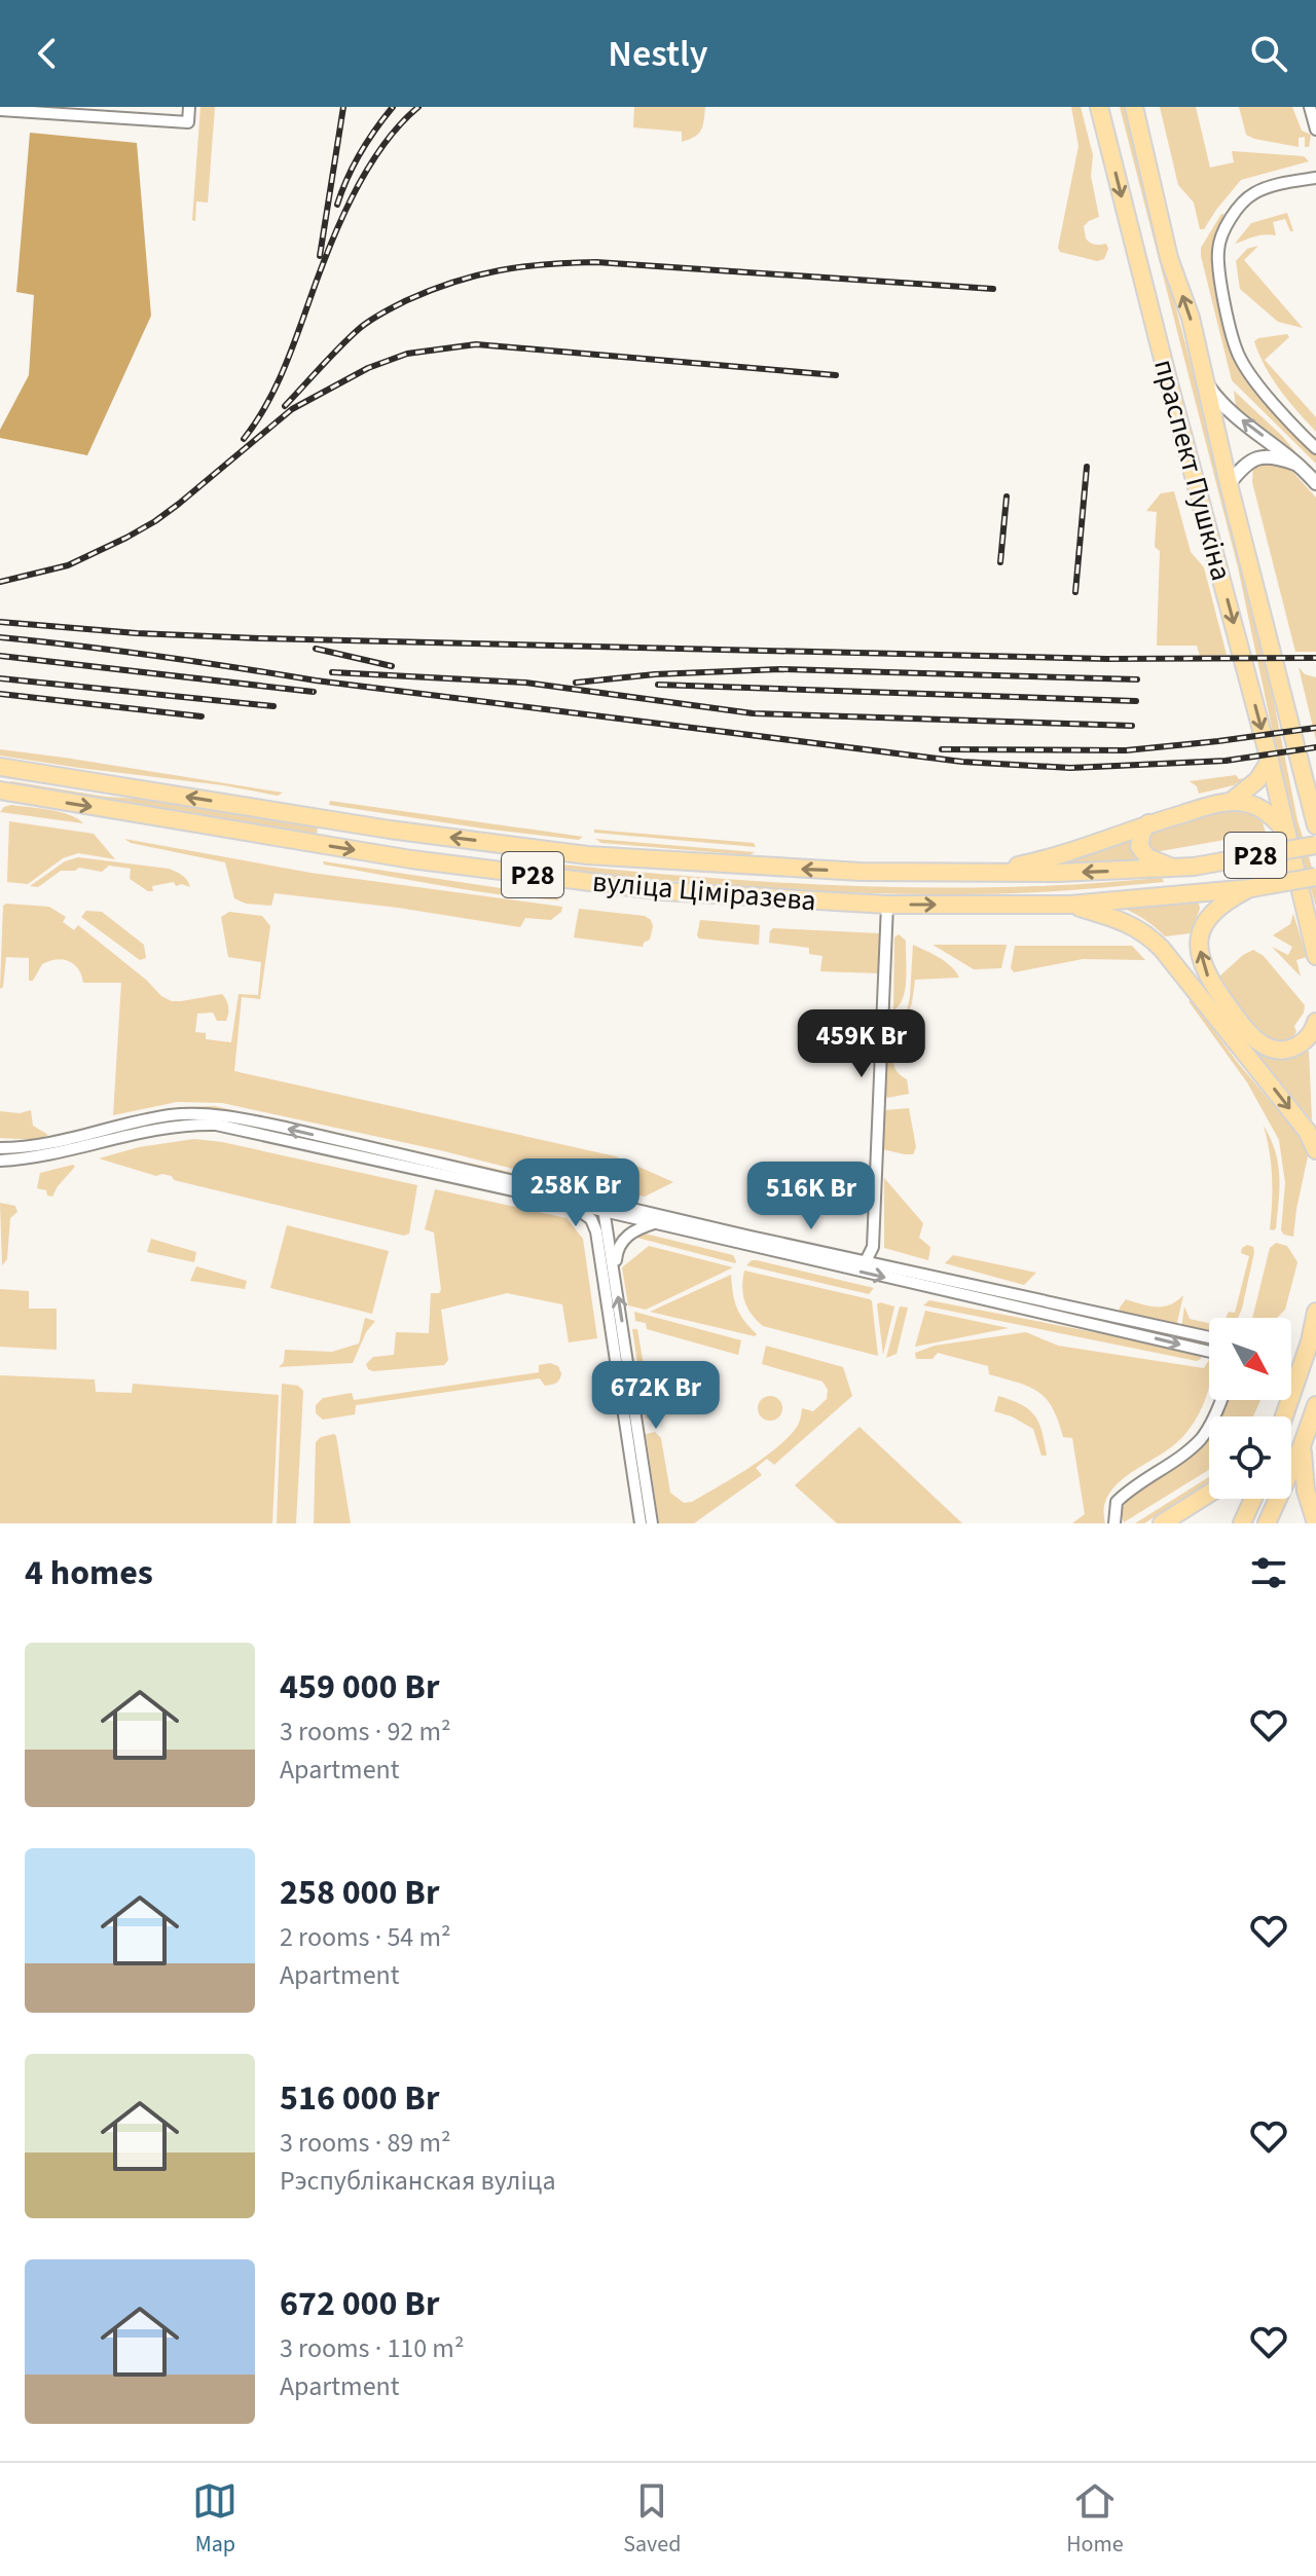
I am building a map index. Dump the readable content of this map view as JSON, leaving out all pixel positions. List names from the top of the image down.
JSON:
{
  "streets": {
    "main road": ["праспект Пушкіна", "Р28", "вуліца Ціміразева"]
  },
  "north": "bottom right",
  "page": {
    "header": "Nestly",
    "price": [
      "459K Br",
      "258K Br",
      "516K Br",
      "672K Br"
    ],
    "heading": "4 homes",
    "list": [
      {
        "name": "459 000 Br",
        "note": "3 rooms · 92 m² · Apartment"
      },
      {
        "name": "258 000 Br",
        "note": "2 rooms · 54 m² · Apartment"
      },
      {
        "name": "516 000 Br",
        "note": "3 rooms · 89 m² · Рэспубліканская вуліца"
      },
      {
        "name": "672 000 Br",
        "note": "3 rooms · 110 m² · Apartment"
      }
    ],
    "tabs": ["Map", "Saved", "Home"]
  }
}
